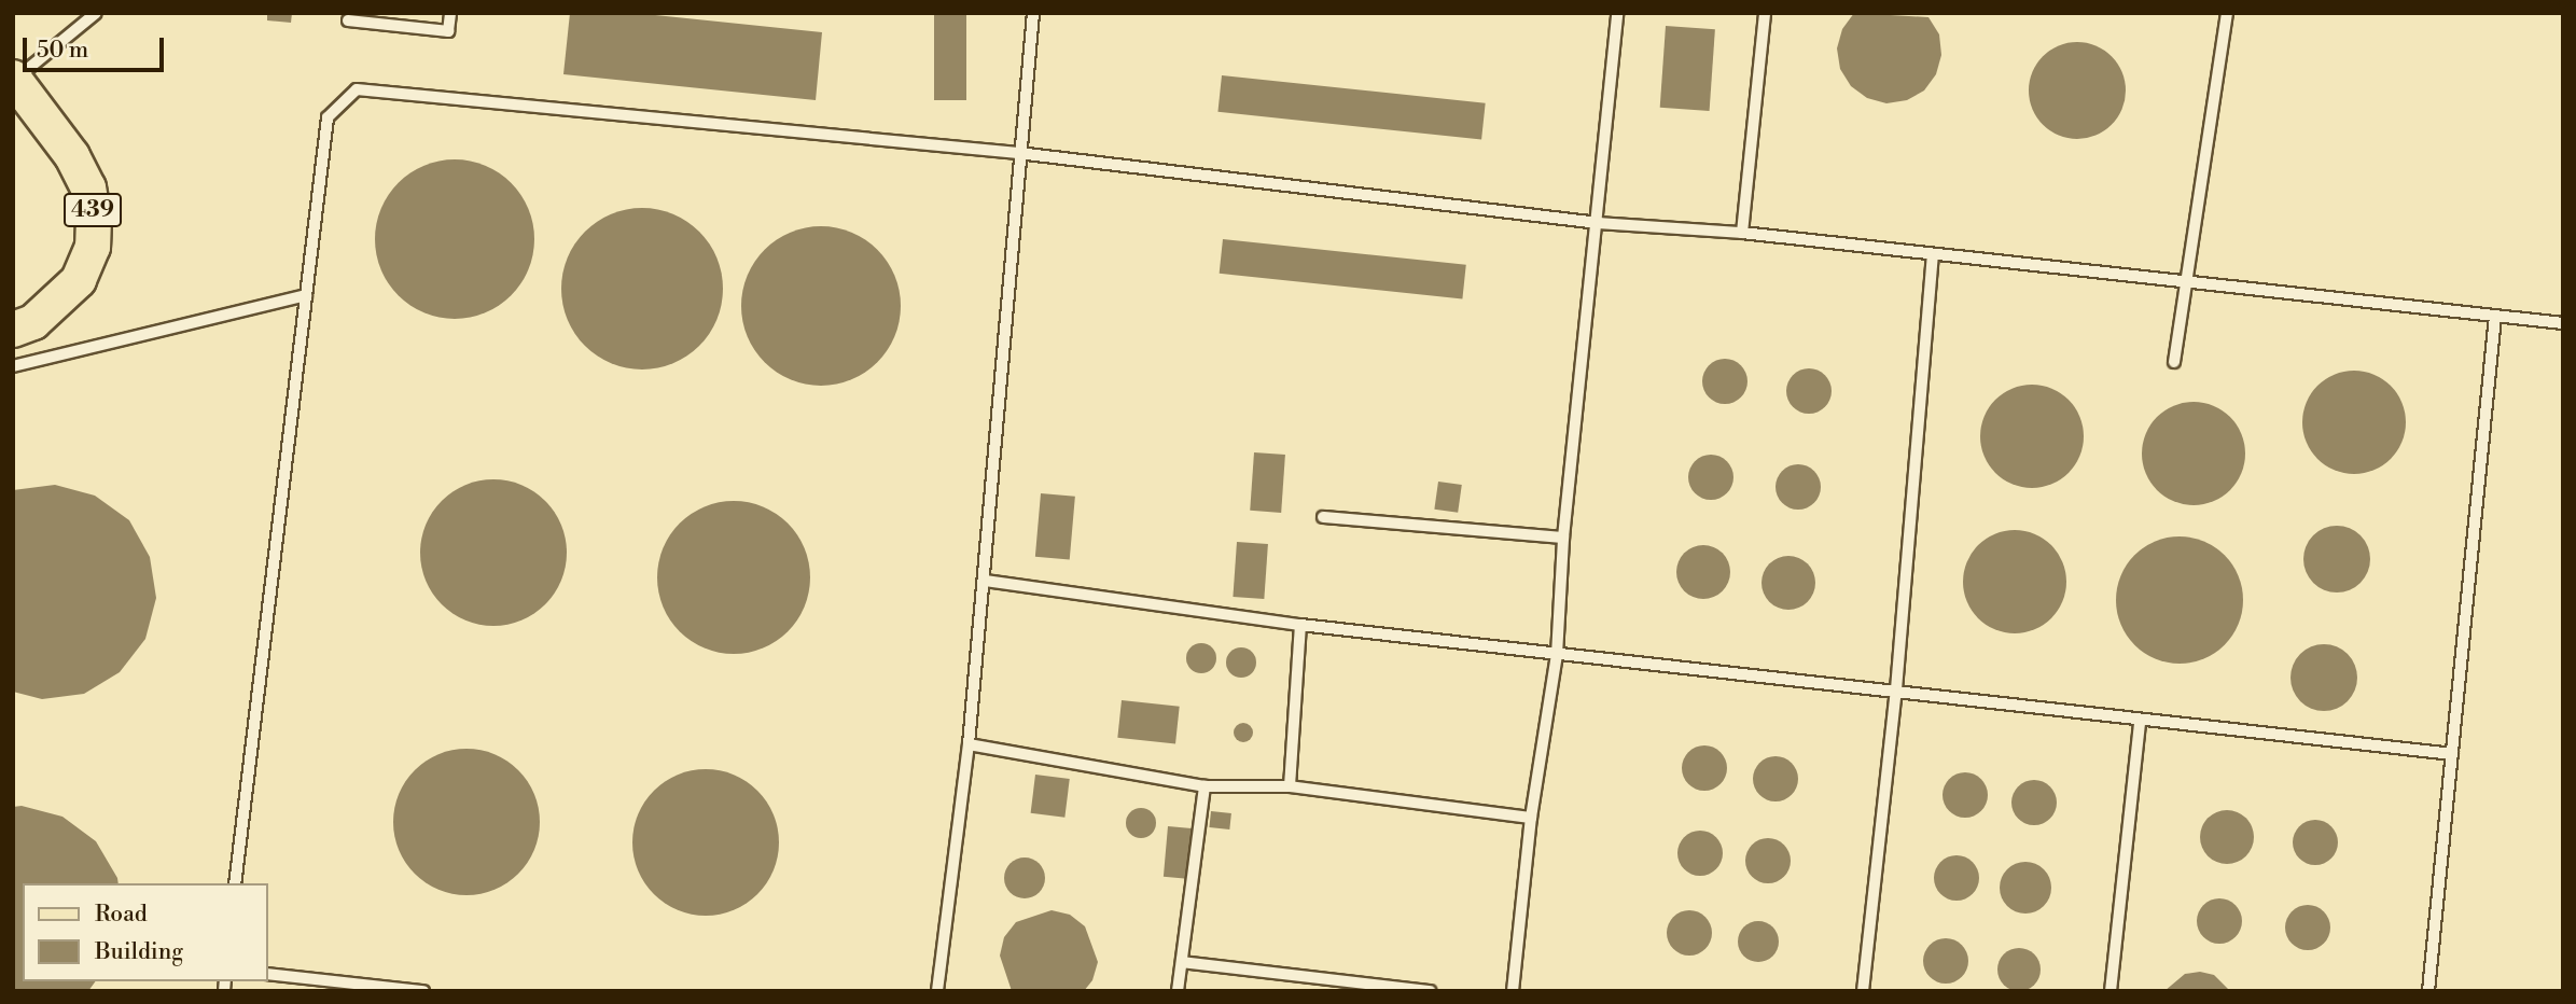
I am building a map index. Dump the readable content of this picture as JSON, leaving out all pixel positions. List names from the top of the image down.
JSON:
{
  "streets": {
    "main road": ["439"]
  },
  "legend": ["Road", "Building"],
  "scale_bar": "50 m"
}
